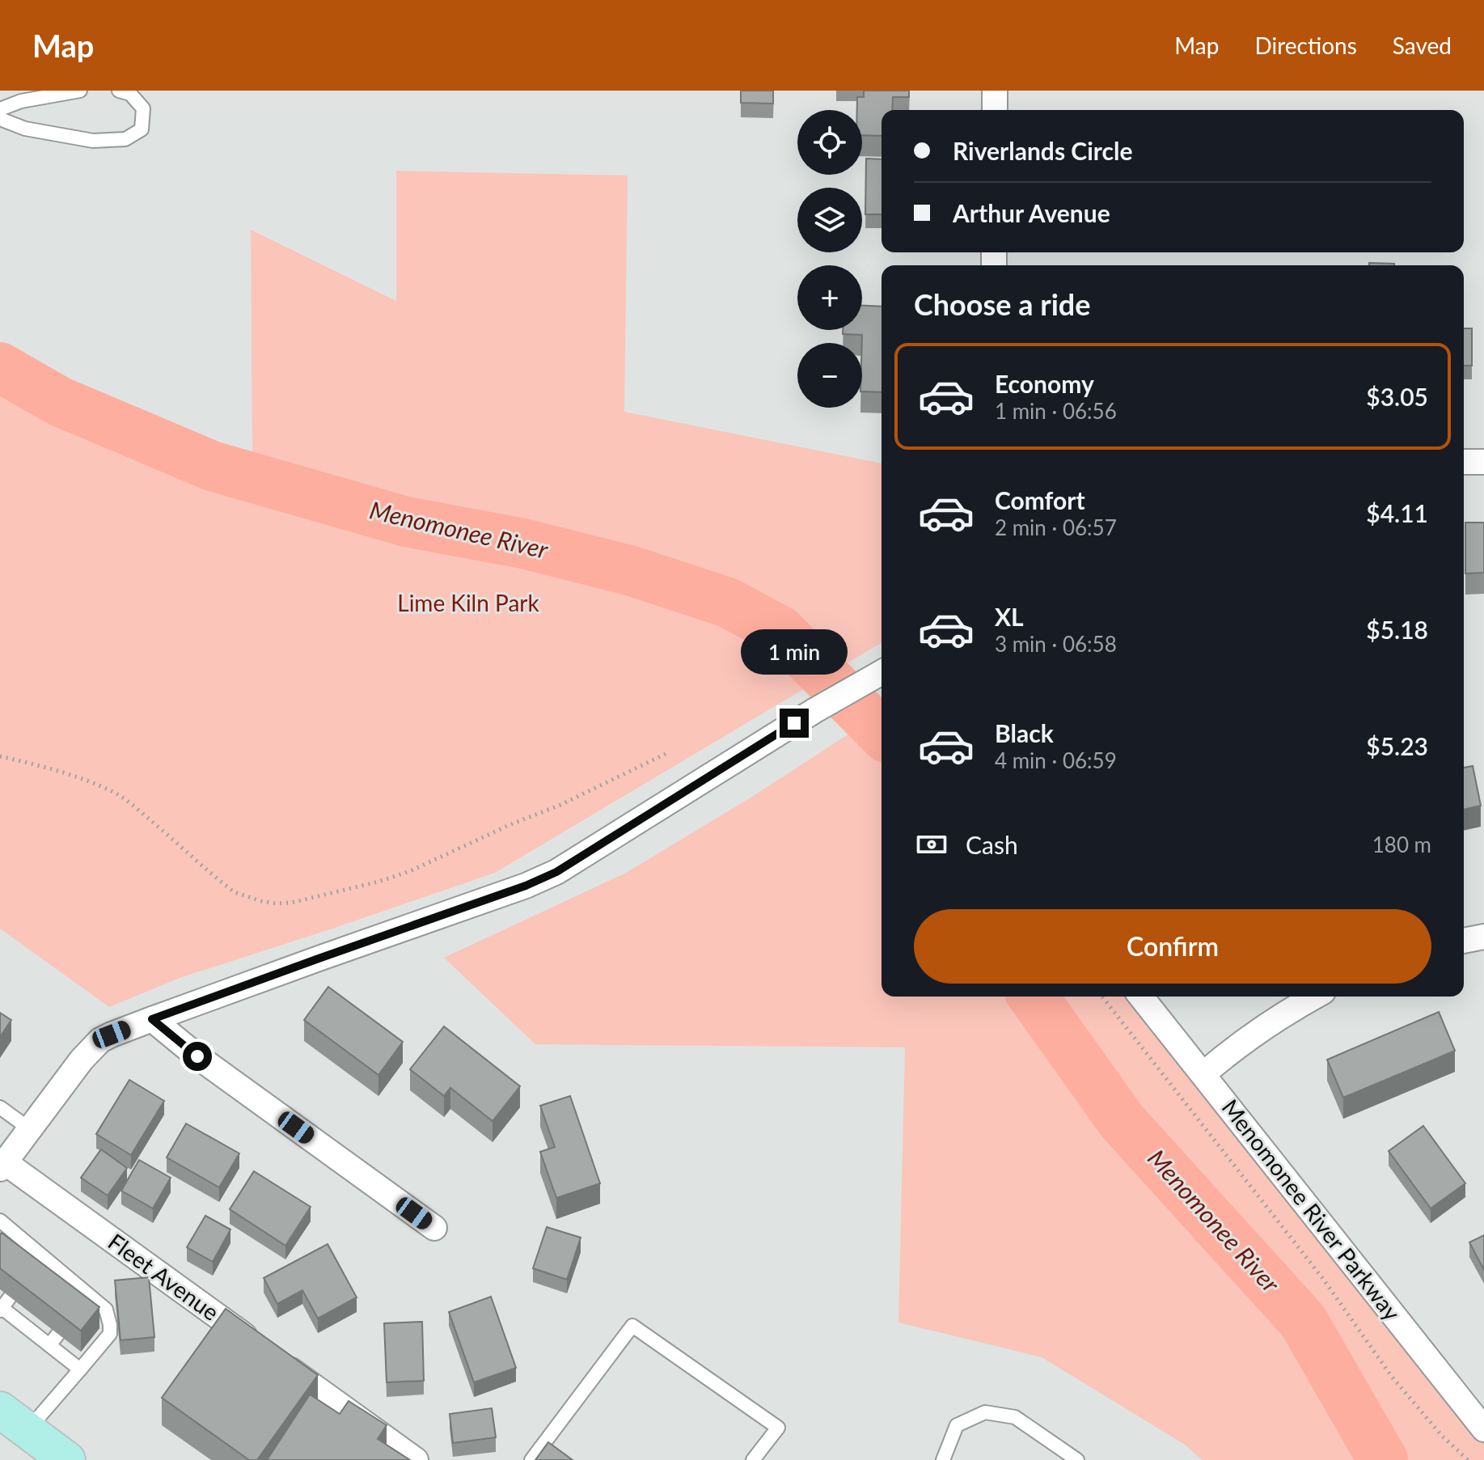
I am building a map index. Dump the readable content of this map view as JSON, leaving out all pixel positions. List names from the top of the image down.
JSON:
{
  "streets": {
    "street": ["Menomonee River Parkway", "Fleet Avenue"]
  },
  "water": ["Menomonee River"],
  "parks": ["Lime Kiln Park"],
  "page": {
    "header": "Map",
    "nav": ["Map", "Directions", "Saved"],
    "map_buttons": ["+", "−"],
    "banner": ["Riverlands Circle", "Arthur Avenue"],
    "heading": "Choose a ride",
    "list": [
      {
        "name": "Economy",
        "note": "1 min · 06:56",
        "value": "$3.05"
      },
      {
        "name": "Comfort",
        "note": "2 min · 06:57",
        "value": "$4.11"
      },
      {
        "name": "XL",
        "note": "3 min · 06:58",
        "value": "$5.18"
      },
      {
        "name": "Black",
        "note": "4 min · 06:59",
        "value": "$5.23"
      }
    ],
    "bubble": "1 min",
    "pay": ["Cash", "180 m"],
    "buttons": "Confirm"
  }
}
